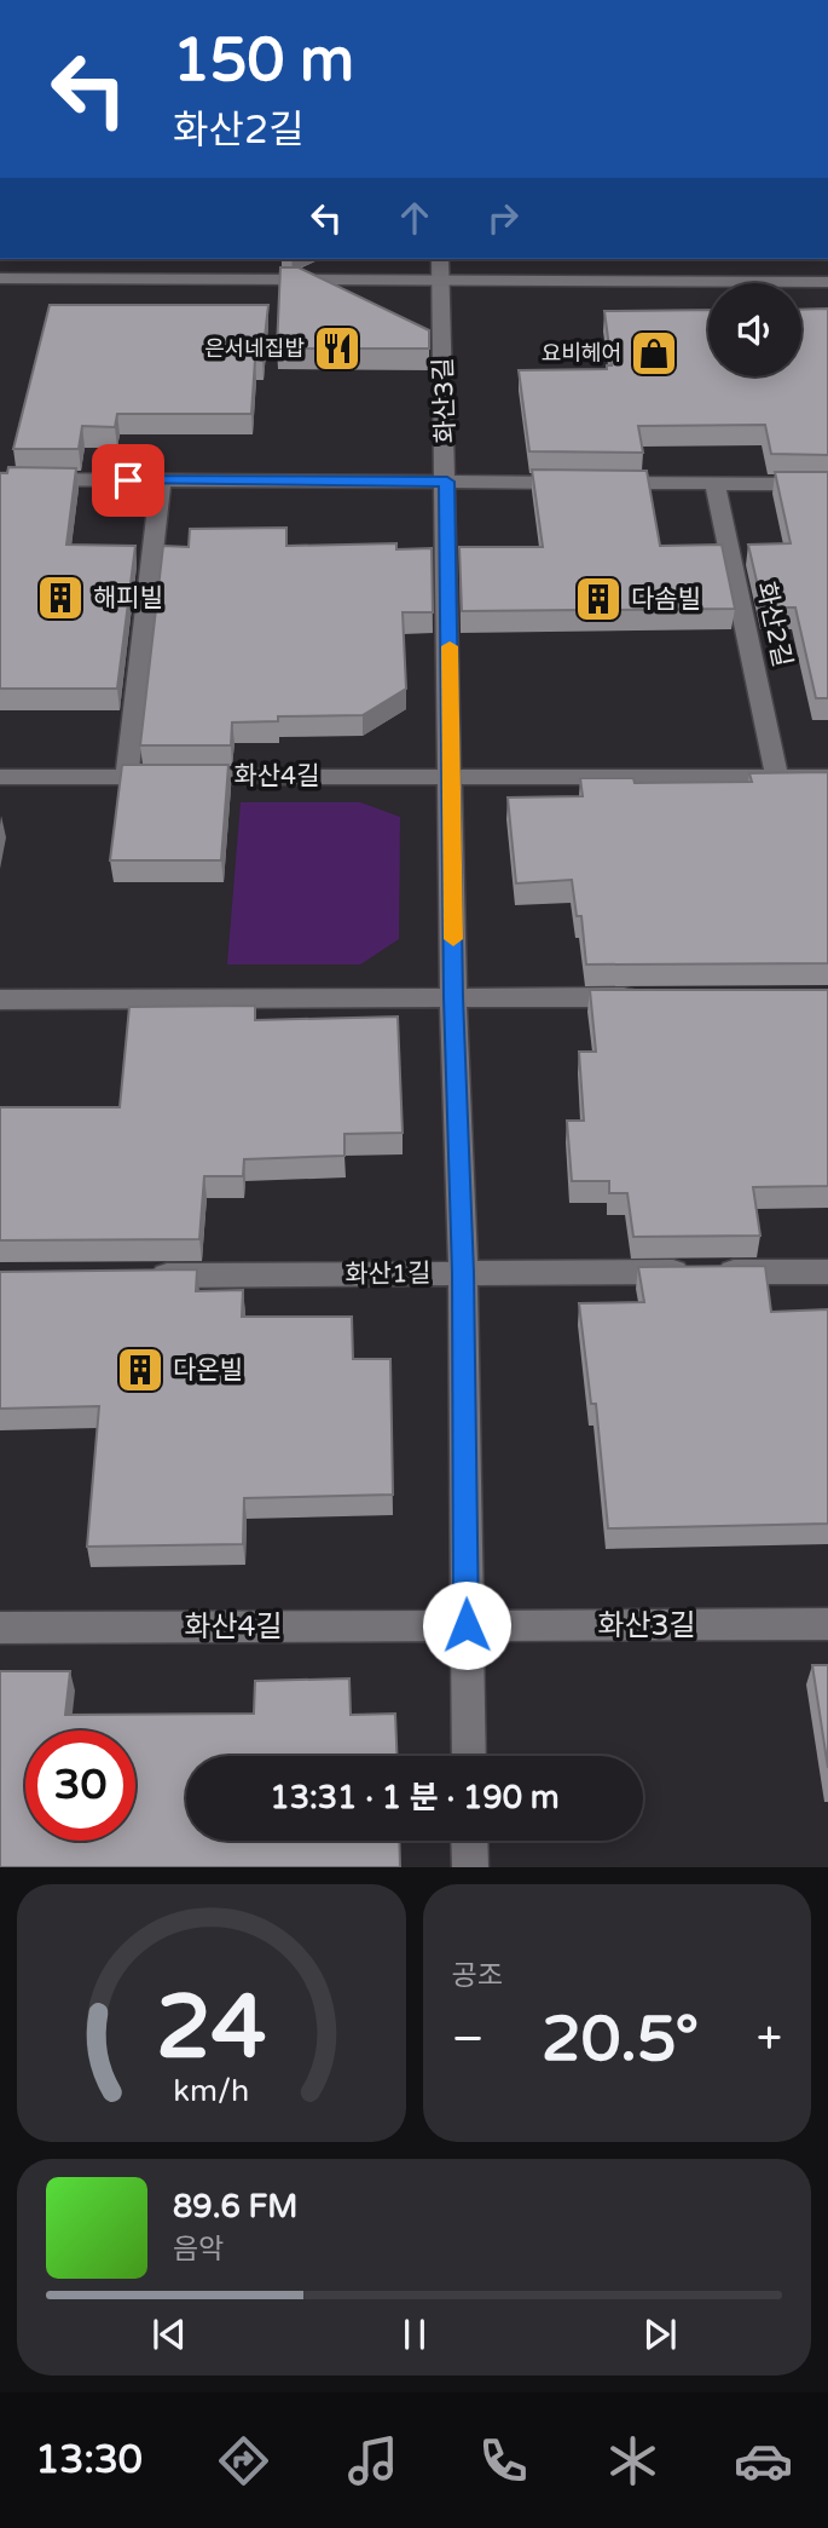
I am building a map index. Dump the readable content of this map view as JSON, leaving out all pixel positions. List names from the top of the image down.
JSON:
{
  "streets": {
    "street": [
      "화산3길",
      "화산2길",
      "화산4길",
      "화산1길"
    ]
  },
  "crossings": [
    ["화산3길", "화산4길"],
    ["화산3길", "화산1길"]
  ],
  "places": {
    "restaurant": ["은서네집밥"],
    "shop": ["요비헤어"],
    "building": ["해피빌", "다솜빌", "다온빌"]
  },
  "page": {
    "turn": ["150 m", "화산2길"],
    "limit": "30",
    "trip": "13:31 · 1 분 · 190 m",
    "tile": "공조",
    "heat": ["−", "20.5°", "+"],
    "song": ["89.6 FM", "음악"],
    "tabs": "13:30",
    "gauge": ["24", "km/h"]
  }
}
